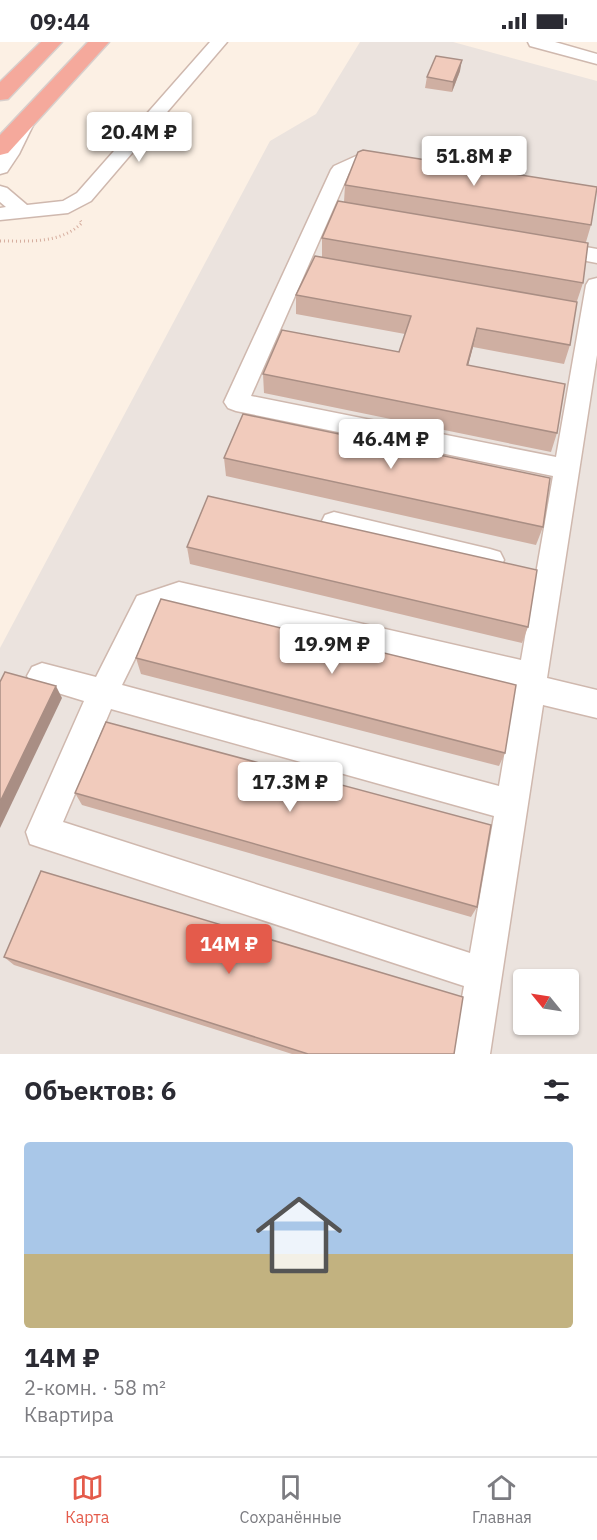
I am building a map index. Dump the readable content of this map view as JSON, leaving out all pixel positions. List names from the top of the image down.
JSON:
{
  "north": "top left",
  "page": {
    "status": "09:44",
    "price": [
      "20.4M ₽",
      "51.8M ₽",
      "46.4M ₽",
      "19.9M ₽",
      "17.3M ₽",
      "14M ₽"
    ],
    "heading": "Объектов: 6",
    "list": [
      {
        "name": "14M ₽",
        "note": "2-комн. · 58 m² · Квартира"
      }
    ],
    "tabs": ["Карта", "Сохранённые", "Главная"]
  }
}
